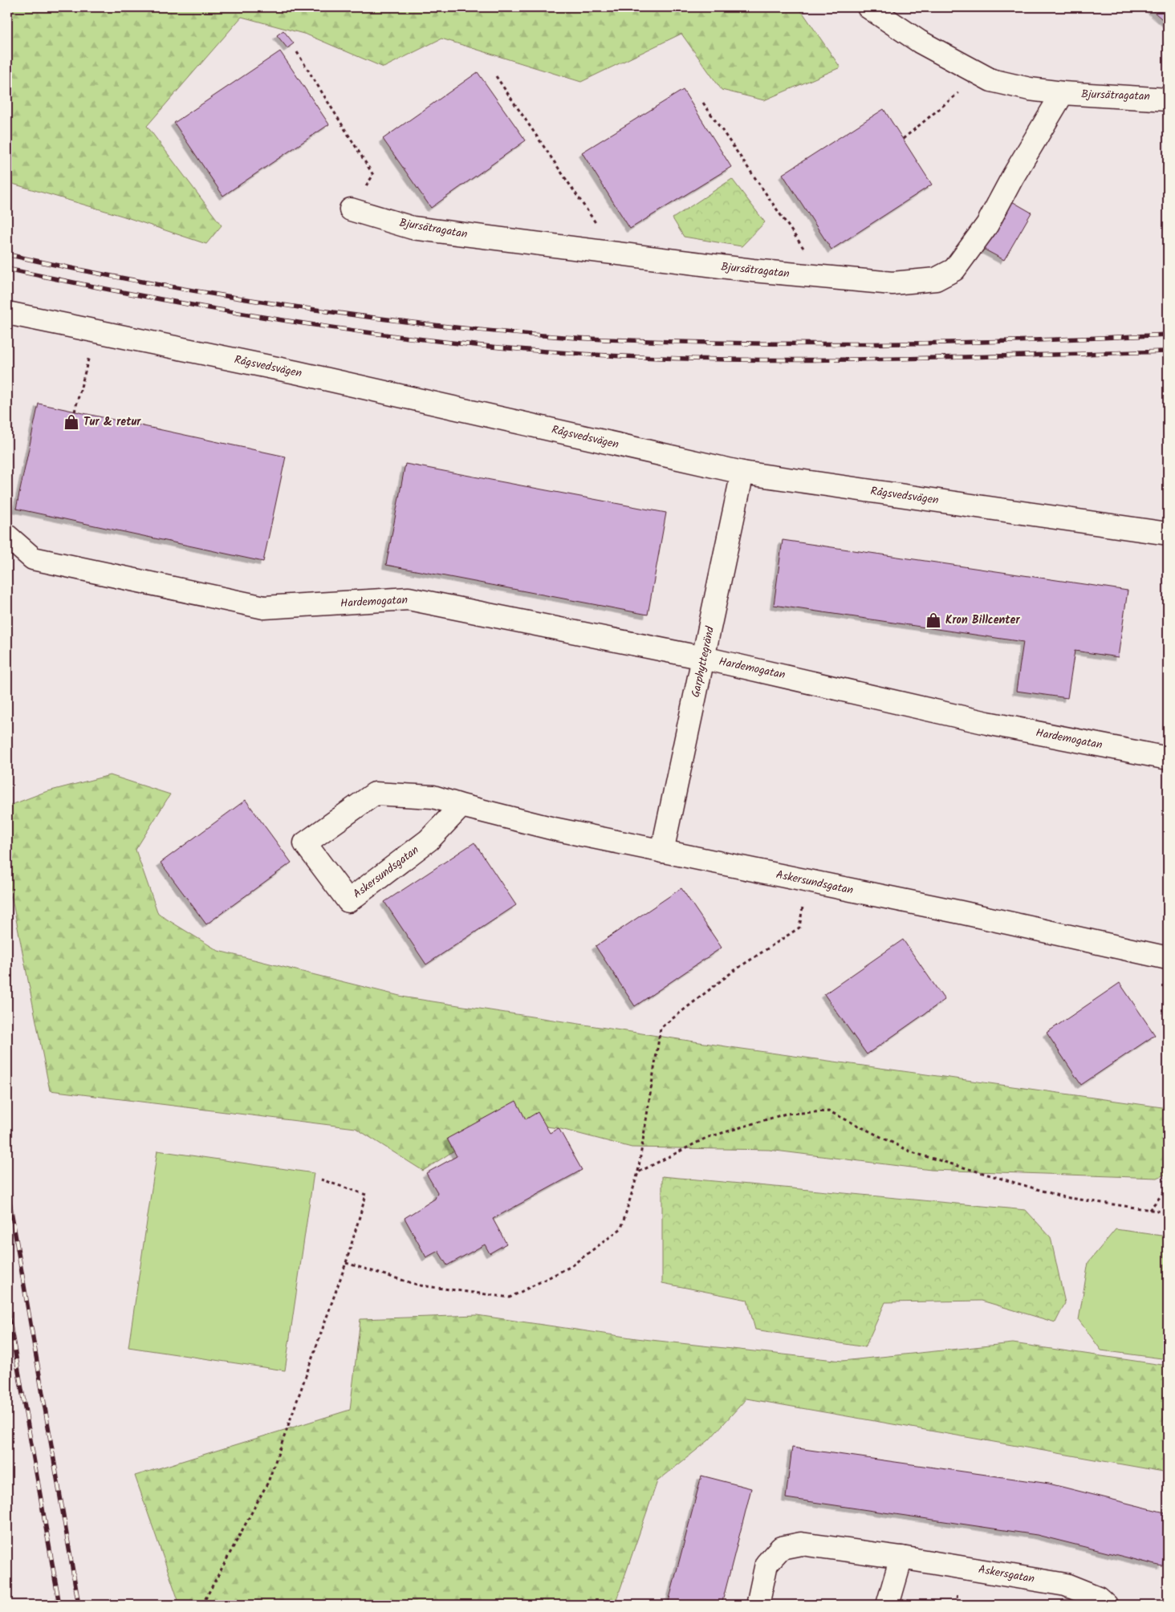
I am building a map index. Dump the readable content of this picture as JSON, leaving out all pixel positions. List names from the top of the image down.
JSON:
{
  "streets": {
    "street": [
      "Bjursätragatan",
      "Rågsvedsvägen",
      "Hardemogatan",
      "Garphyttegränd",
      "Askersundsgatan",
      "Askersgatan"
    ]
  },
  "crossings": [
    ["Rågsvedsvägen", "Garphyttegränd"],
    ["Hardemogatan", "Garphyttegränd"],
    ["Garphyttegränd", "Askersundsgatan"]
  ],
  "places": {
    "shop": ["Tur & retur", "Kron Billcenter"]
  }
}
